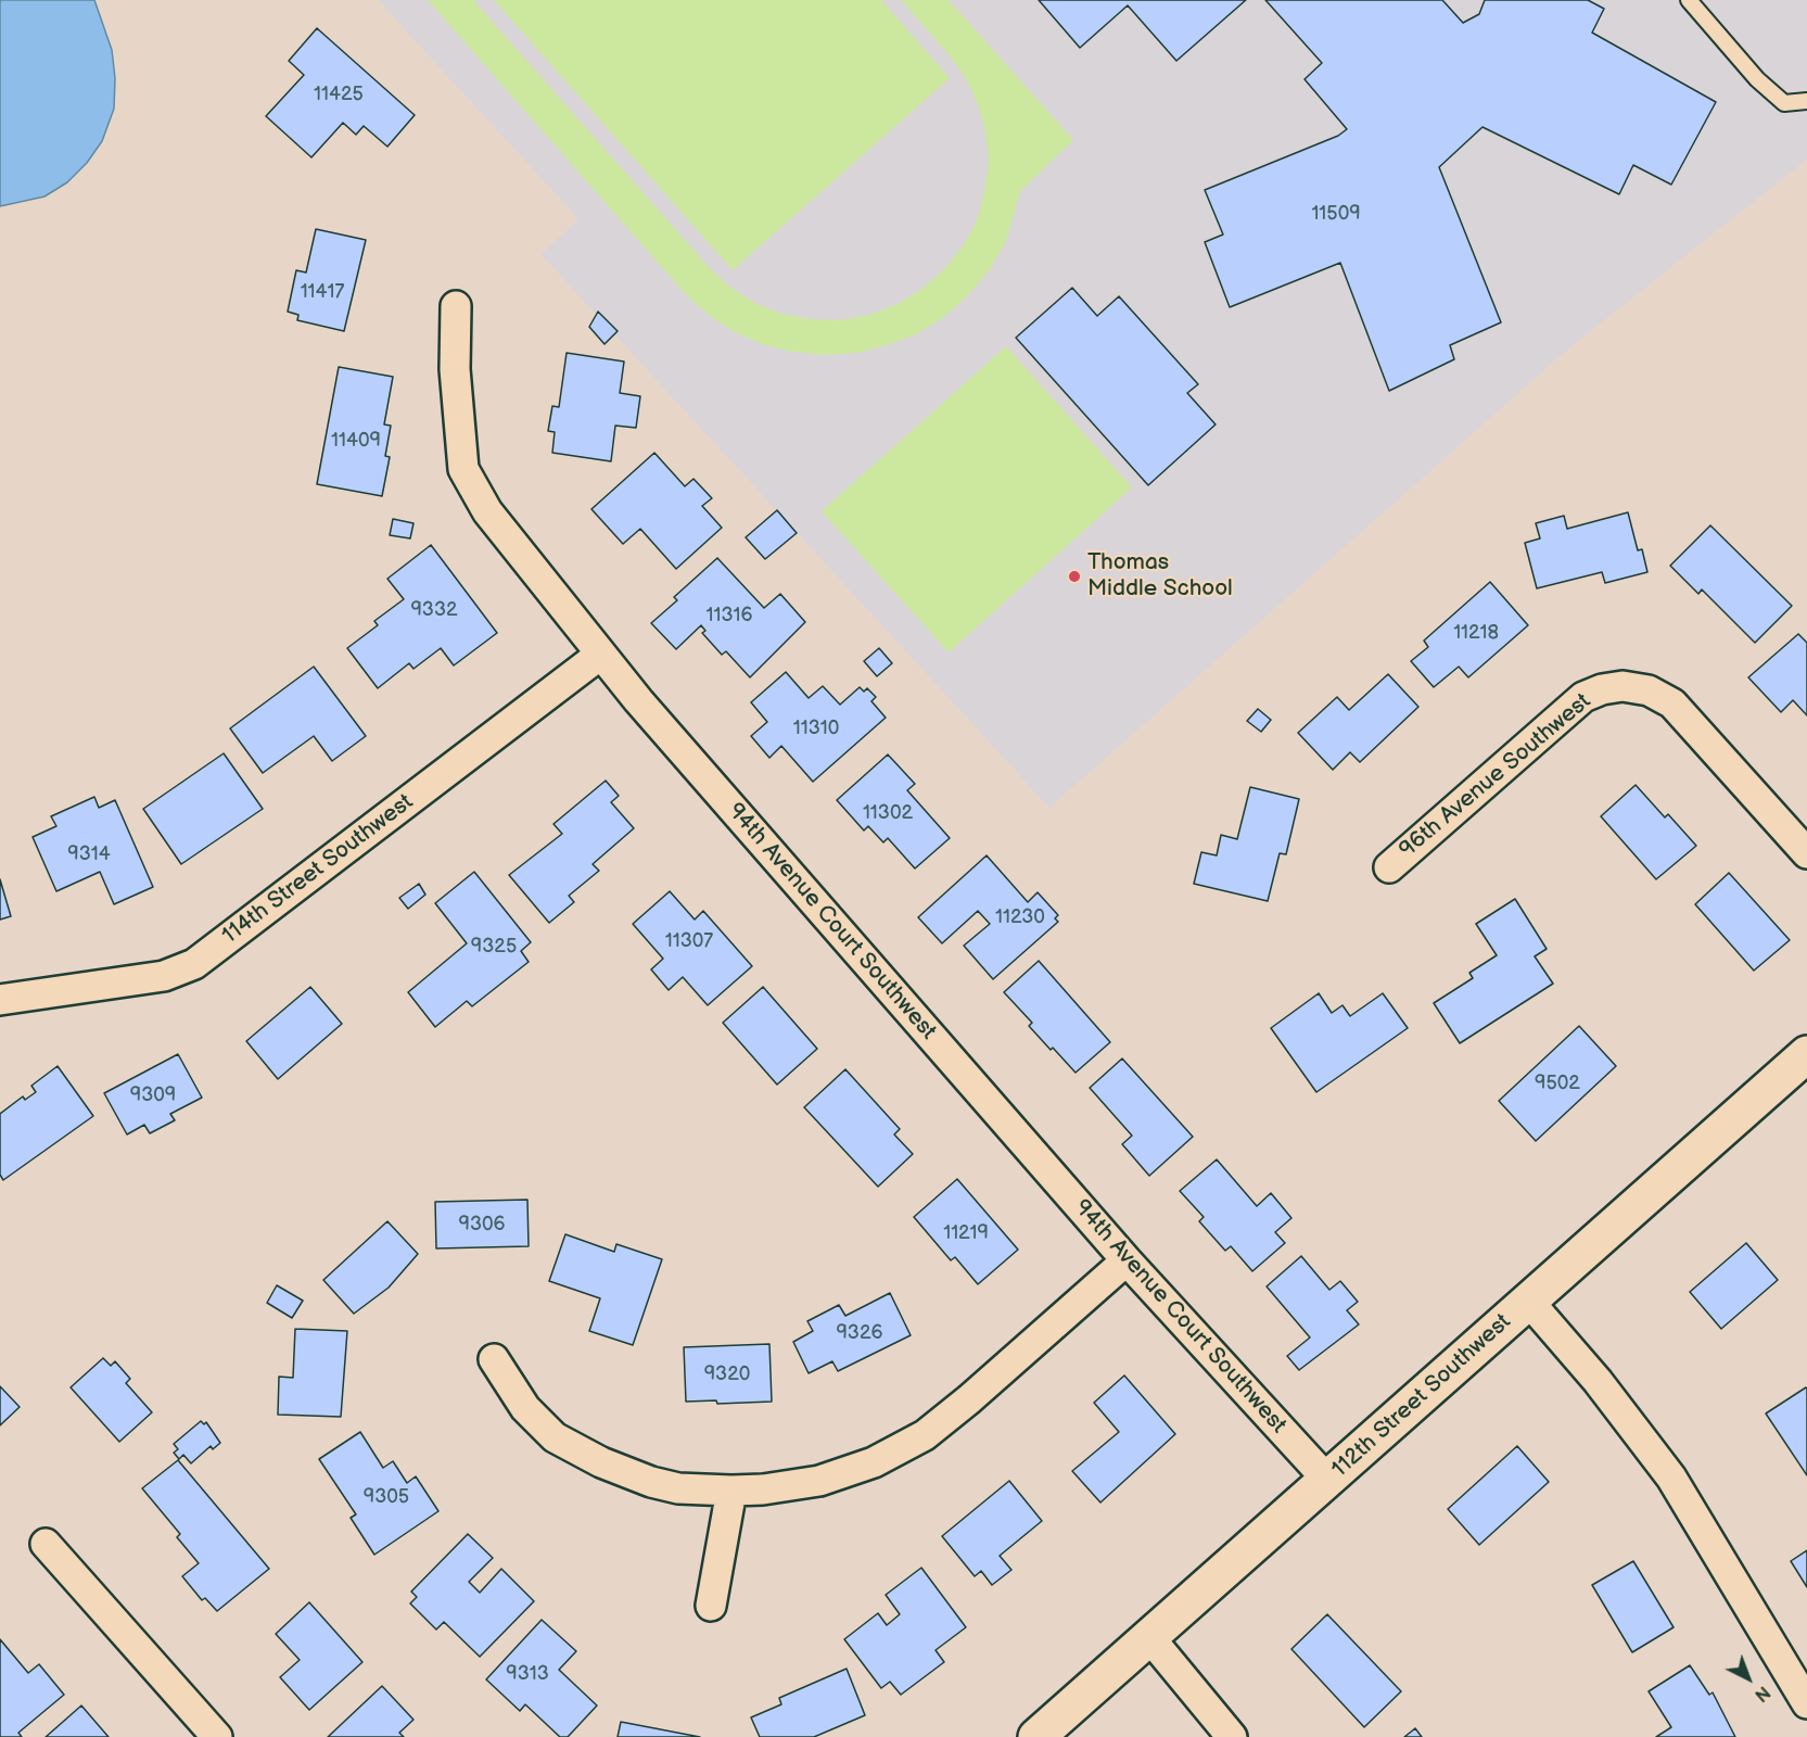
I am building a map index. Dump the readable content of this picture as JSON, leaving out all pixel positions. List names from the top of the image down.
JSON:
{
  "streets": {
    "street": [
      "96th Avenue Southwest",
      "114th Street Southwest",
      "94th Avenue Court Southwest",
      "112th Street Southwest"
    ]
  },
  "crossings": [
    ["114th Street Southwest", "94th Avenue Court Southwest"],
    ["94th Avenue Court Southwest", "112th Street Southwest"]
  ],
  "places": ["Thomas Middle School"],
  "house_numbers": [
    "11425",
    "11509",
    "11417",
    "11409",
    "9332",
    "11316",
    "11218",
    "11310",
    "11302",
    "9314",
    "11230",
    "11307",
    "9325",
    "9502",
    "9309",
    "9306",
    "11219",
    "9326",
    "9320",
    "9305",
    "9313"
  ],
  "north": "bottom right"
}
